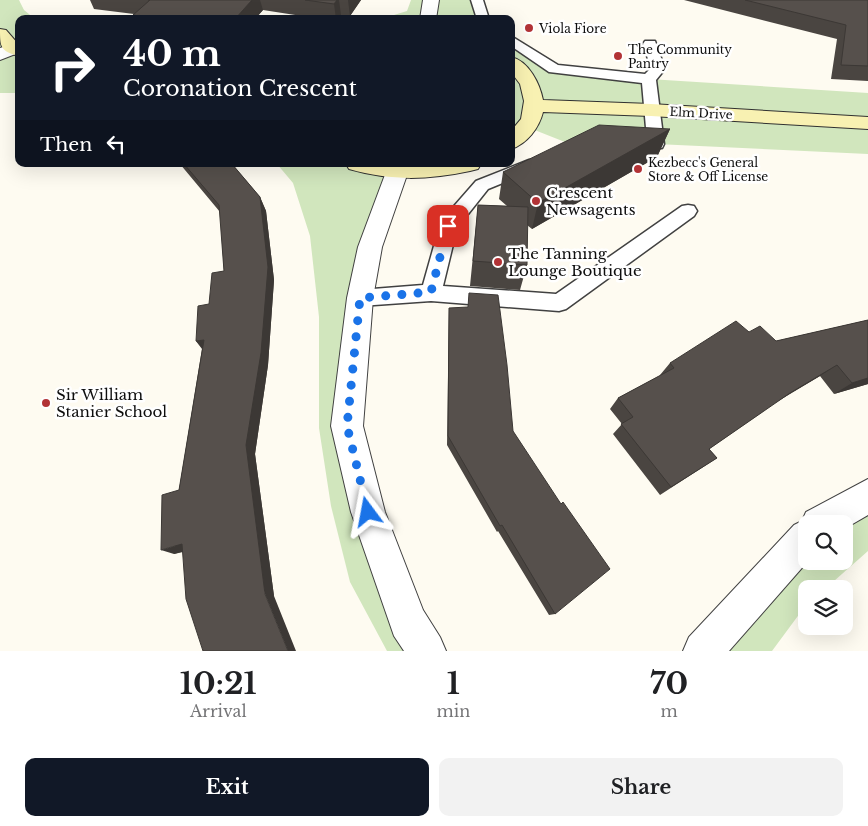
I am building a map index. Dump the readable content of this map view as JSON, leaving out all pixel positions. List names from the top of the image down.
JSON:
{
  "streets": {
    "street": ["Elm Drive"]
  },
  "places": [
    "Viola Fiore",
    "The Community Pantry",
    "Kezbecc's General Store & Off License",
    "Crescent Newsagents",
    "The Tanning Lounge Boutique",
    "Sir William Stanier School"
  ],
  "page": {
    "turn": ["40 m", "Coronation Crescent"],
    "then": "Then",
    "eta": [
      "10:21",
      "Arrival",
      "1",
      "min",
      "70",
      "m"
    ],
    "buttons": ["Exit", "Share"]
  }
}
